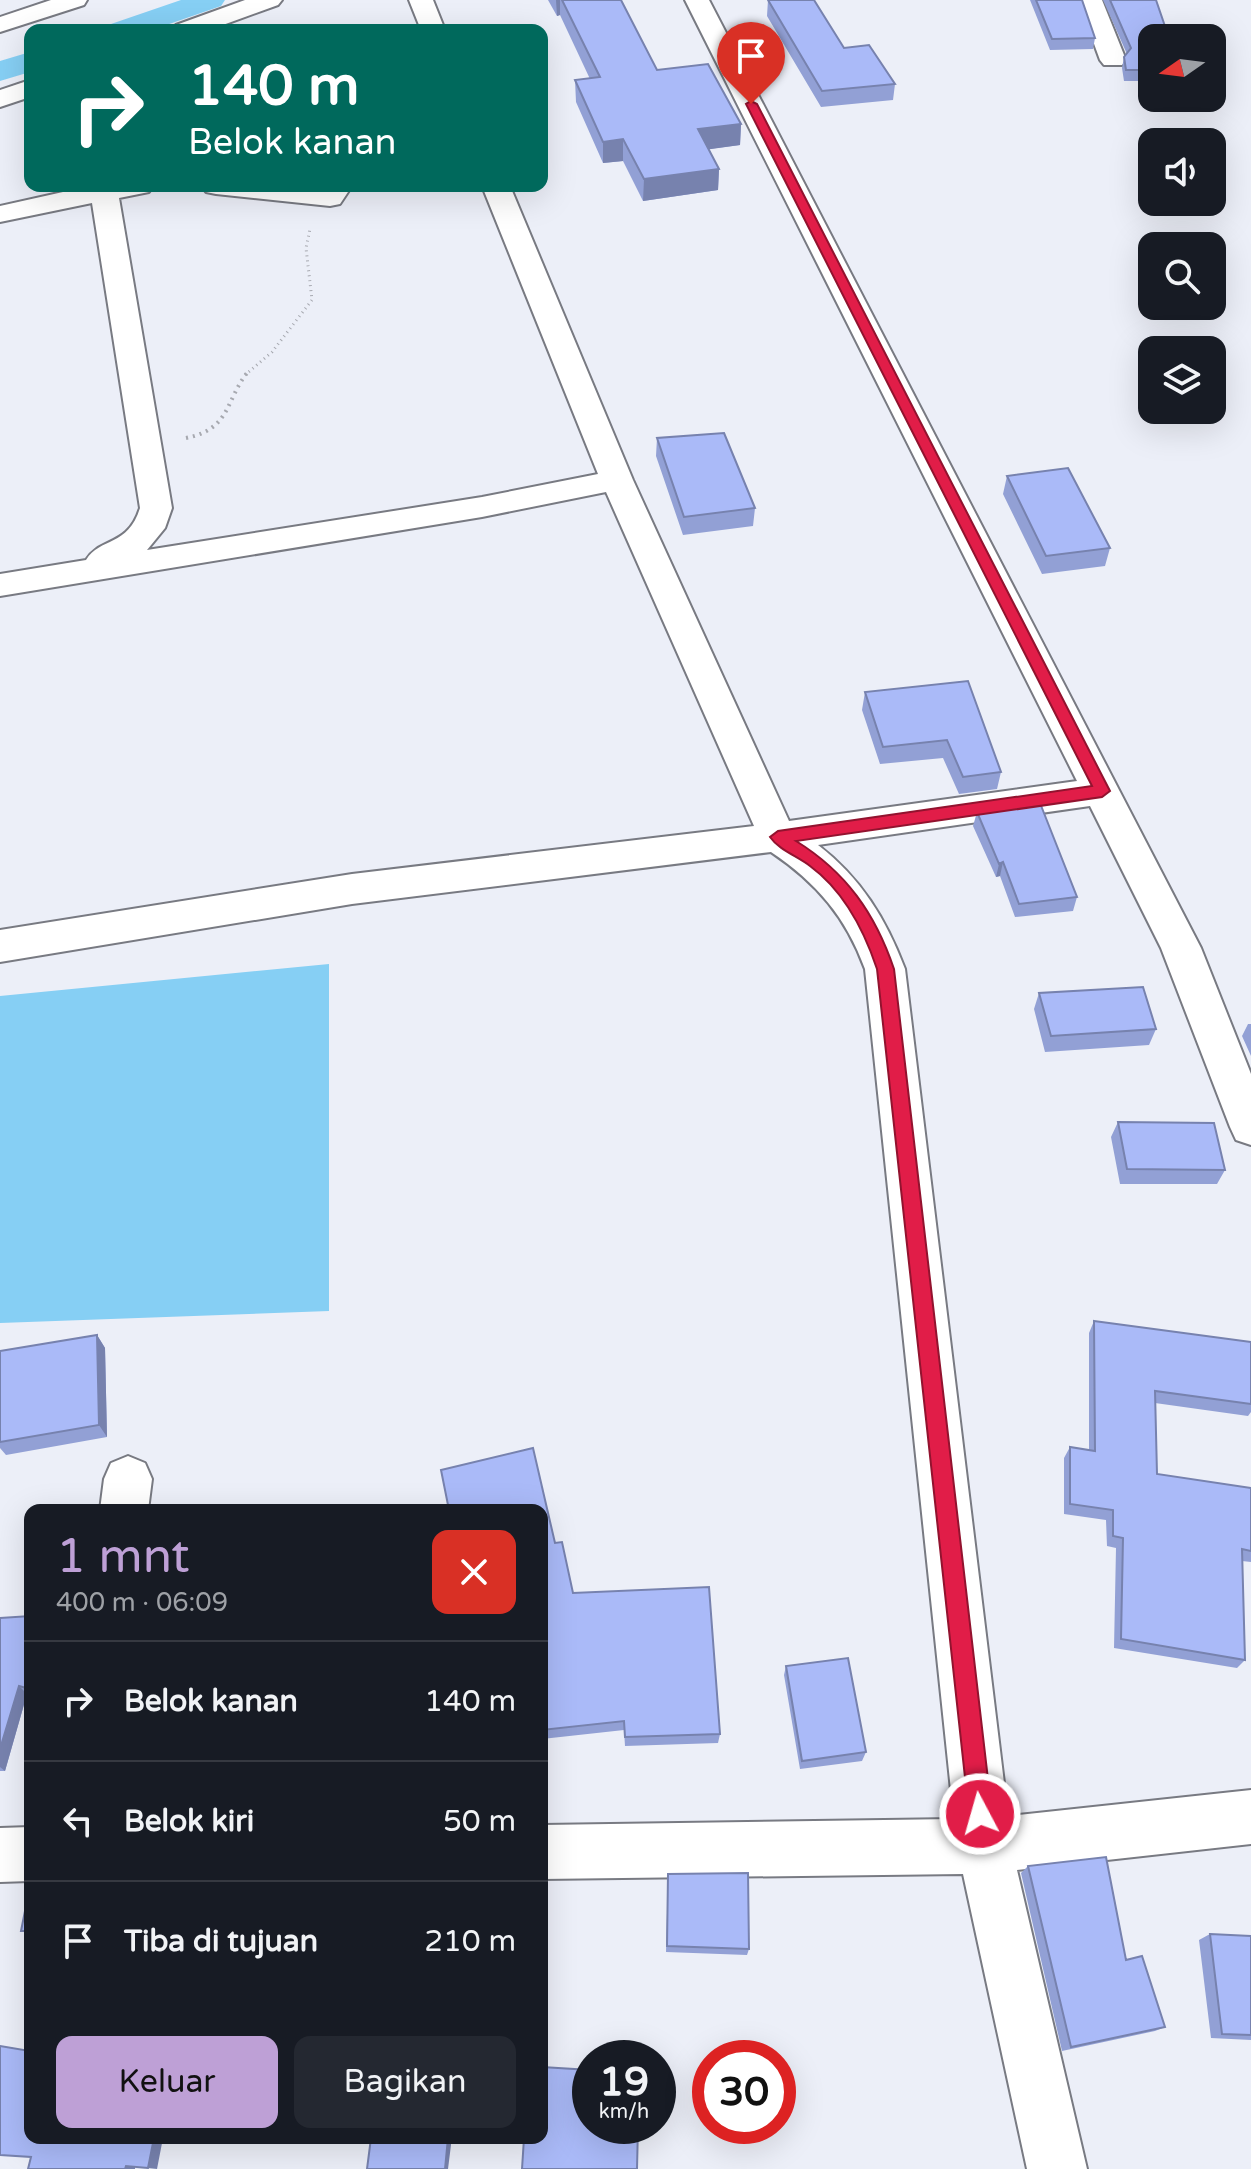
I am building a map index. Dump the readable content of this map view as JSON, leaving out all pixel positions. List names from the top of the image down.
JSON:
{
  "north": "left",
  "page": {
    "turn": ["140 m", "Belok kanan"],
    "heading": ["1 mnt", "400 m · 06:09"],
    "list": [
      {
        "name": "Belok kanan",
        "value": "140 m"
      },
      {
        "name": "Belok kiri",
        "value": "50 m"
      },
      {
        "name": "Tiba di tujuan",
        "value": "210 m"
      }
    ],
    "buttons": ["Keluar", "Bagikan"],
    "speed": "19 km/h",
    "limit": "30"
  }
}
